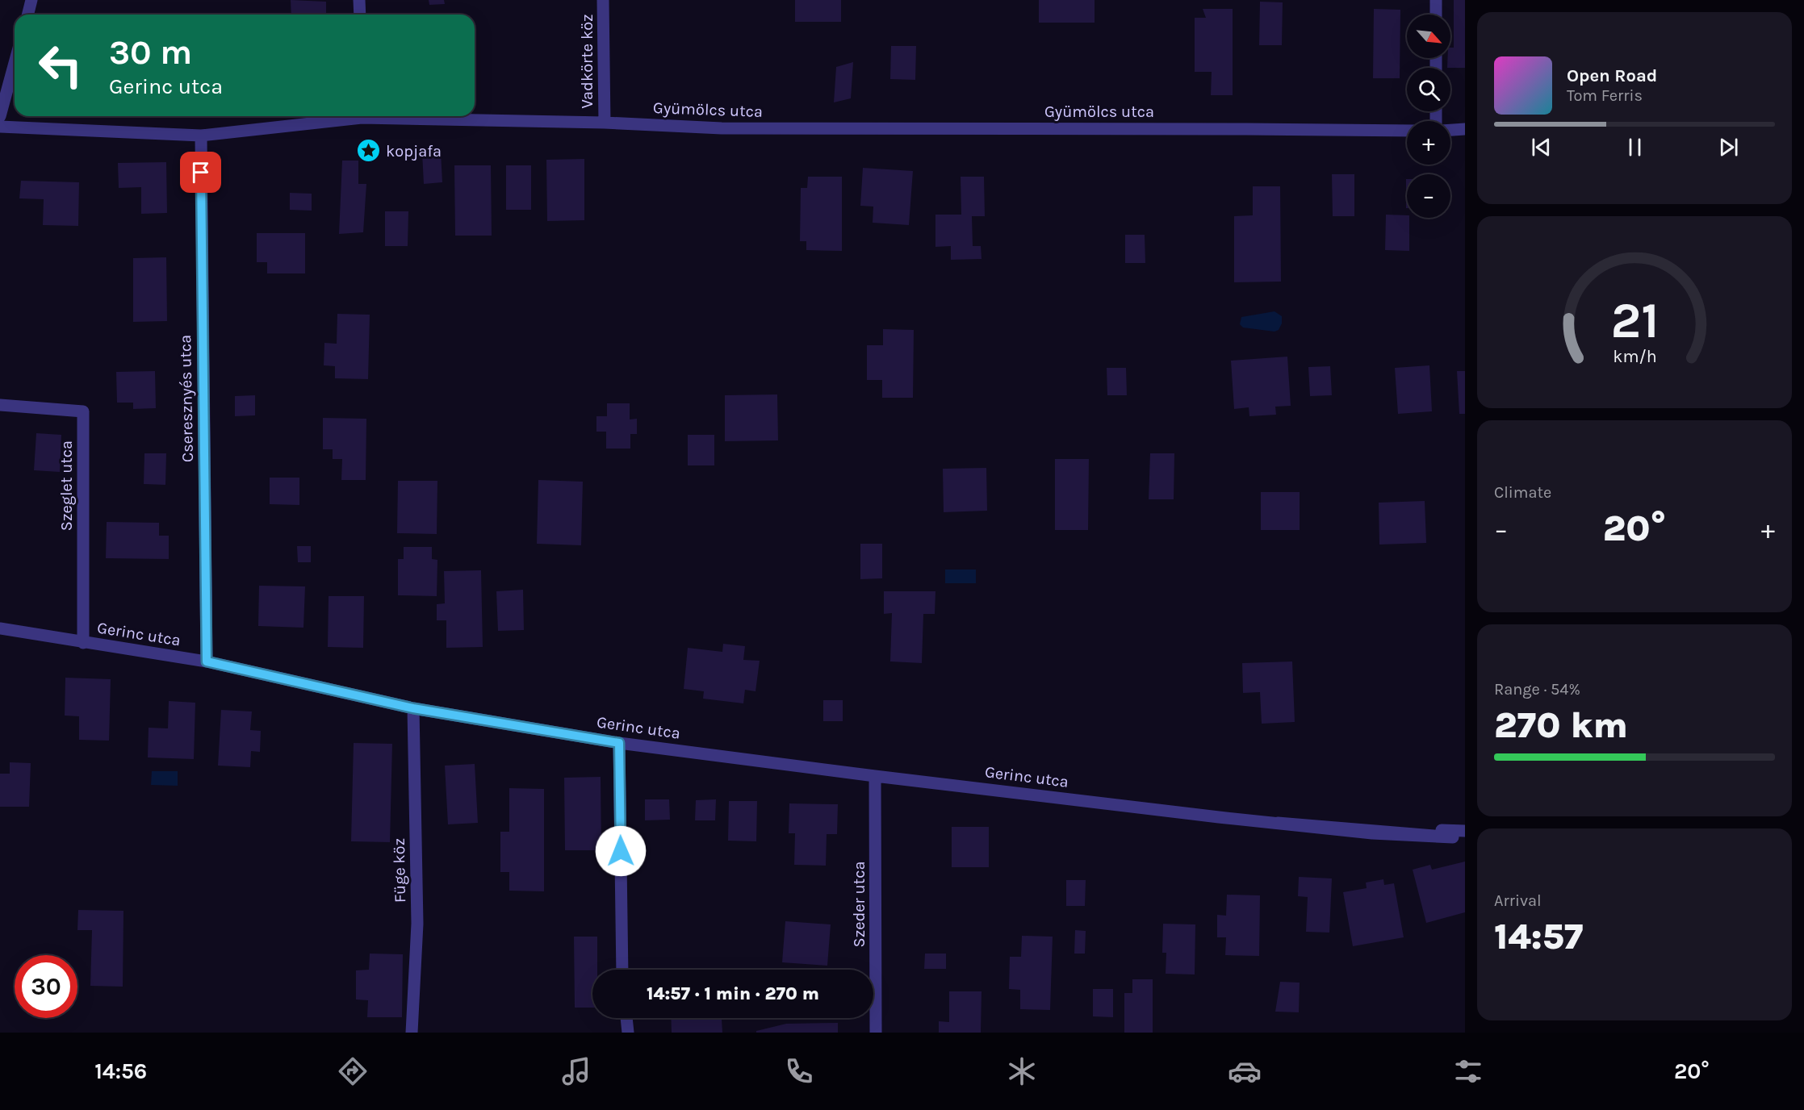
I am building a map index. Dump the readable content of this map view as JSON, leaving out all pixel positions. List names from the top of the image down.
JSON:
{
  "streets": {
    "street": [
      "Vadkörte köz",
      "Gyümölcs utca",
      "Cseresznyés utca",
      "Szeglet utca",
      "Gerinc utca",
      "Füge köz",
      "Szeder utca"
    ]
  },
  "crossings": [
    ["Vadkörte köz", "Gyümölcs utca"],
    ["Gyümölcs utca", "Cseresznyés utca"],
    ["Cseresznyés utca", "Gerinc utca"],
    ["Szeglet utca", "Gerinc utca"],
    ["Gerinc utca", "Füge köz"],
    ["Gerinc utca", "Szeder utca"]
  ],
  "places": {
    "place": ["kopjafa"]
  },
  "north": "bottom right",
  "page": {
    "map_buttons": ["+", "−"],
    "turn": ["30 m", "Gerinc utca"],
    "song": ["Open Road", "Tom Ferris"],
    "tile": [
      "Climate",
      ["Range · 54%", "270 km"],
      ["Arrival", "14:57"]
    ],
    "heat": ["−", "20°", "+"],
    "limit": "30",
    "trip": "14:57 · 1 min · 270 m",
    "tabs": ["14:56", "20°"],
    "gauge": ["21", "km/h"]
  }
}
